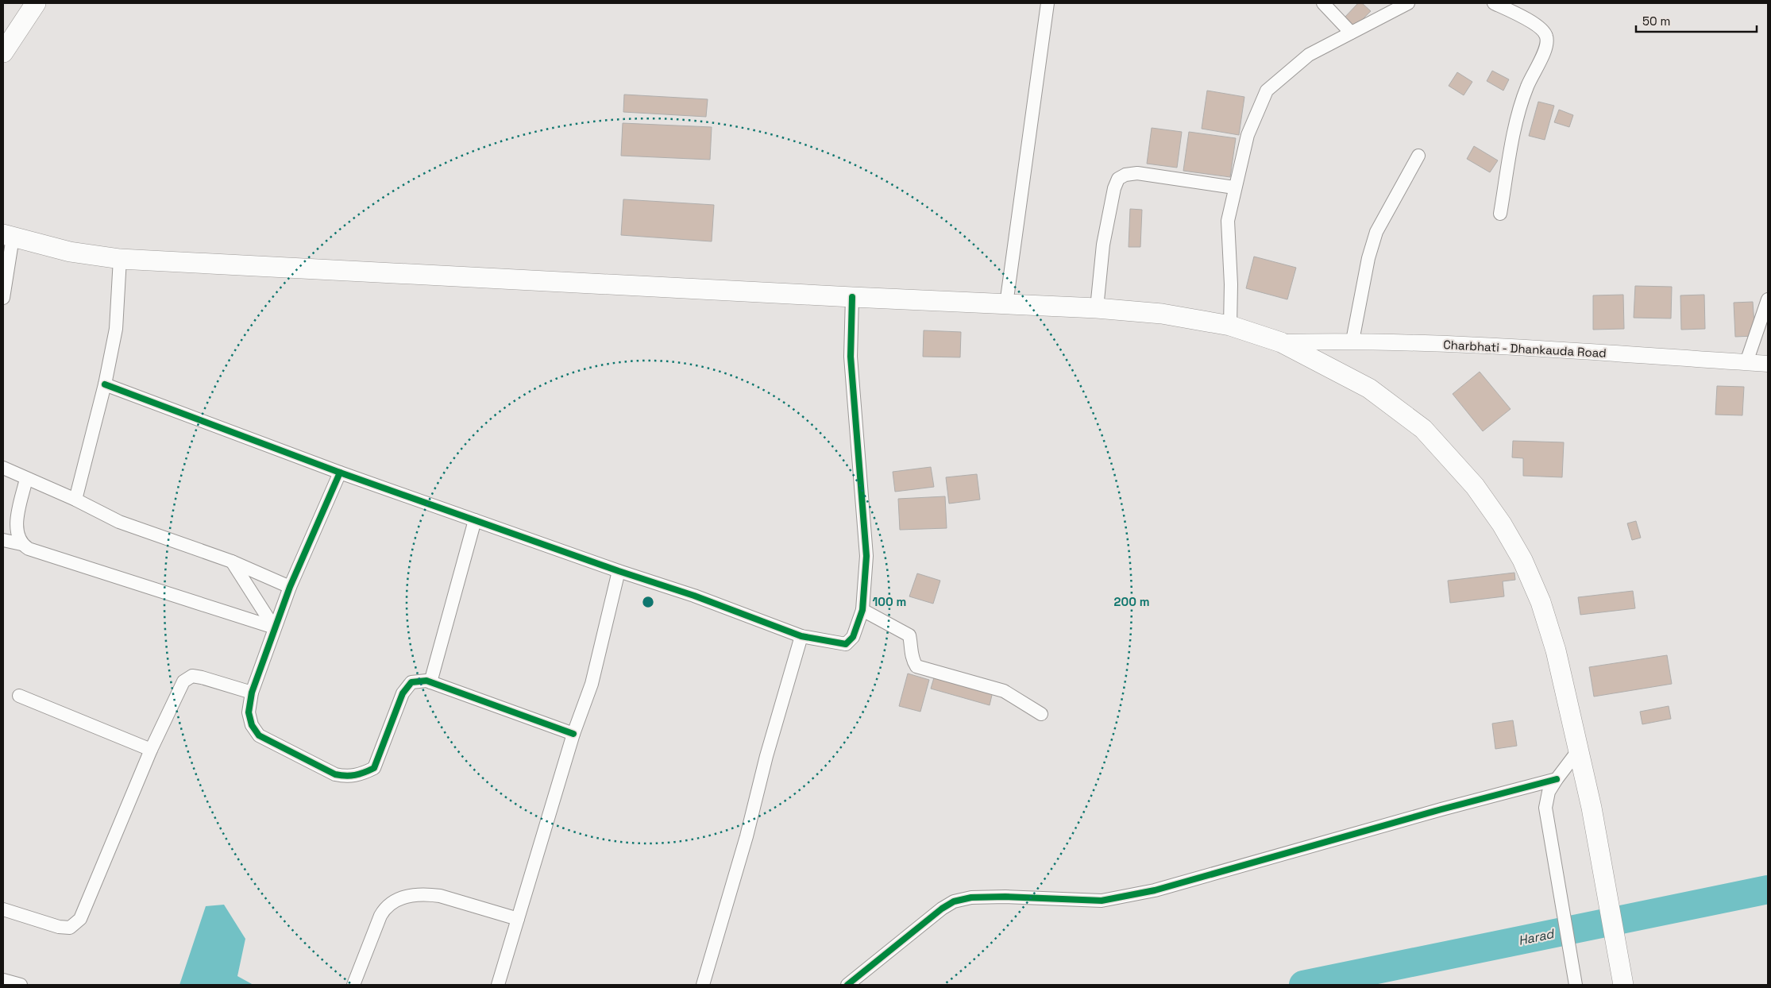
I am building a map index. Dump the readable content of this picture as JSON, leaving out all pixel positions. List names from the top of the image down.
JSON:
{
  "streets": {
    "street": ["Charbhati - Dhankauda Road"]
  },
  "water": ["Harad"],
  "scale_bar": "50 m",
  "rings": ["100 m", "200 m"]
}
